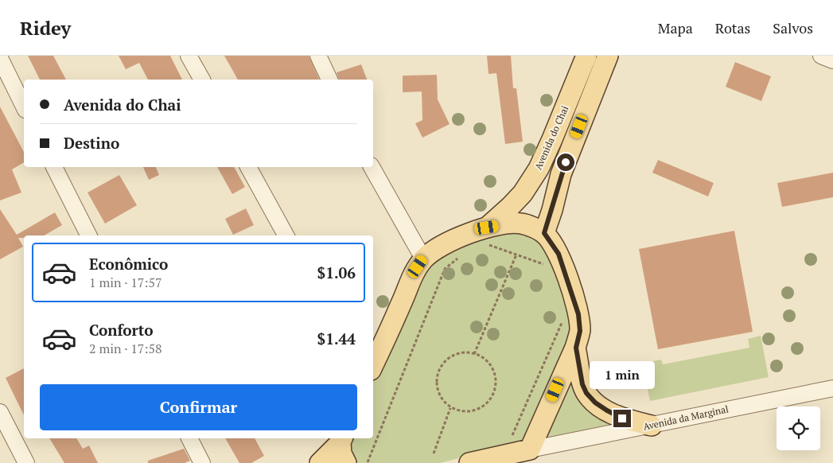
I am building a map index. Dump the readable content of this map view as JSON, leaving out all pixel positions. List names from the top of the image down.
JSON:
{
  "streets": {
    "main road": ["Avenida do Chai", "Avenida da Marginal"]
  },
  "page": {
    "header": "Ridey",
    "nav": ["Mapa", "Rotas", "Salvos"],
    "banner": ["Avenida do Chai", "Destino"],
    "list": [
      {
        "name": "Econômico",
        "note": "1 min · 17:57",
        "value": "$1.06"
      },
      {
        "name": "Conforto",
        "note": "2 min · 17:58",
        "value": "$1.44"
      }
    ],
    "bubble": "1 min",
    "buttons": "Confirmar"
  }
}
